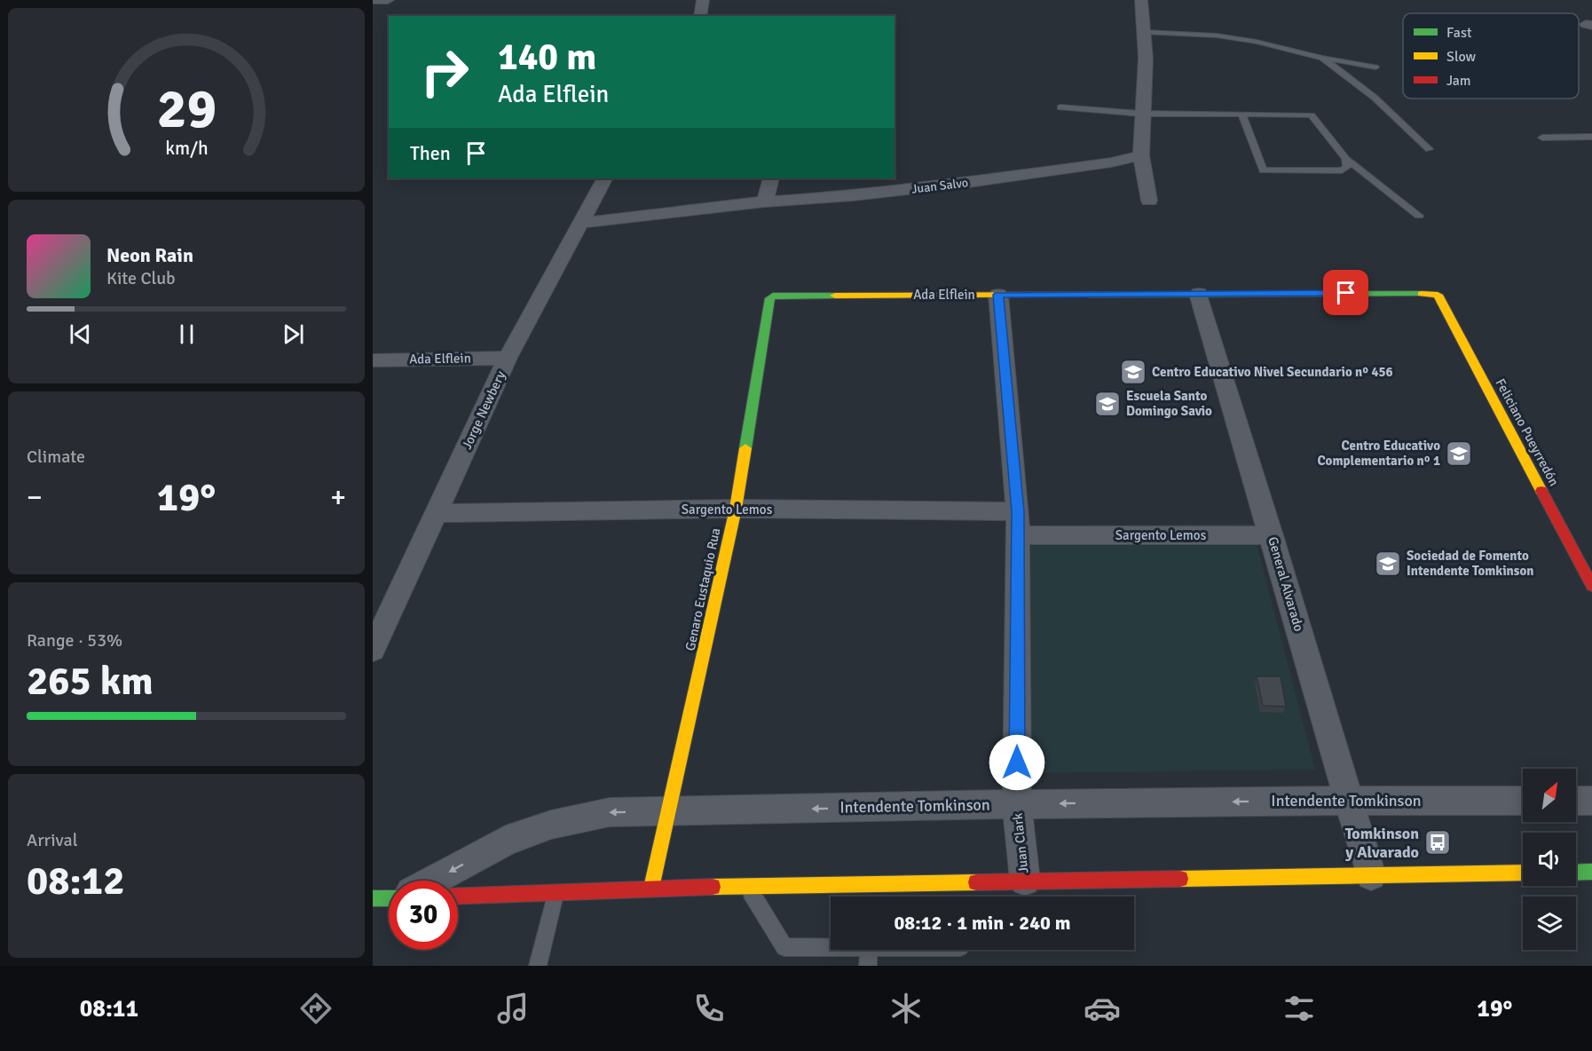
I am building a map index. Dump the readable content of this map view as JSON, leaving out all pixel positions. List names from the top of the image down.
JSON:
{
  "streets": {
    "street": [
      "Juan Salvo",
      "Ada Elflein",
      "Jorge Newbery",
      "Feliciano Pueyrredón",
      "Sargento Lemos",
      "General Alvarado",
      "Genaro Eustaquio Rua",
      "Intendente Tomkinson",
      "Juan Clark"
    ]
  },
  "crossings": [
    ["Juan Salvo", "Jorge Newbery"],
    ["Ada Elflein", "Jorge Newbery"],
    ["Ada Elflein", "Feliciano Pueyrredón"],
    ["Ada Elflein", "General Alvarado"],
    ["Ada Elflein", "Genaro Eustaquio Rua"],
    ["Ada Elflein", "Juan Clark"],
    ["Jorge Newbery", "Sargento Lemos"],
    ["Sargento Lemos", "General Alvarado"],
    ["Sargento Lemos", "Genaro Eustaquio Rua"],
    ["Sargento Lemos", "Juan Clark"],
    ["General Alvarado", "Intendente Tomkinson"],
    ["Genaro Eustaquio Rua", "Intendente Tomkinson"],
    ["Intendente Tomkinson", "Juan Clark"]
  ],
  "places": {
    "school or university": [
      "Centro Educativo Nivel Secundario nº 456",
      "Escuela Santo Domingo Savio",
      "Centro Educativo Complementario nº 1",
      "Sociedad de Fomento Intendente Tomkinson"
    ],
    "bus stop": ["Tomkinson y Alvarado"]
  },
  "legend": ["Fast", "Slow", "Jam"],
  "north": "top right",
  "page": {
    "turn": ["140 m", "Ada Elflein"],
    "then": "Then",
    "song": ["Neon Rain", "Kite Club"],
    "tile": [
      "Climate",
      ["Range · 53%", "265 km"],
      ["Arrival", "08:12"]
    ],
    "heat": ["−", "19°", "+"],
    "limit": "30",
    "trip": "08:12 · 1 min · 240 m",
    "tabs": ["08:11", "19°"],
    "gauge": ["29", "km/h"]
  }
}
